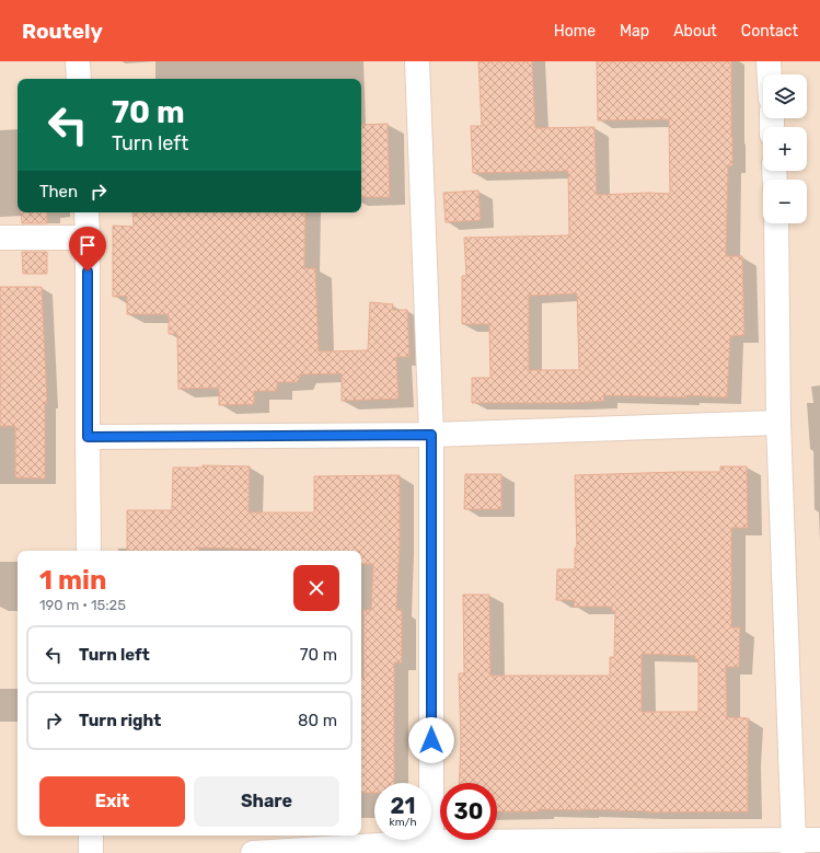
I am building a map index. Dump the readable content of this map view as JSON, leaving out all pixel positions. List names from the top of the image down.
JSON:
{
  "page": {
    "header": "Routely",
    "nav": [
      "Home",
      "Map",
      "About",
      "Contact"
    ],
    "map_buttons": ["+", "−"],
    "turn": ["70 m", "Turn left"],
    "then": "Then",
    "heading": ["1 min", "190 m · 15:25"],
    "list": [
      {
        "name": "Turn left",
        "value": "70 m"
      },
      {
        "name": "Turn right",
        "value": "80 m"
      }
    ],
    "buttons": ["Exit", "Share"],
    "speed": "21 km/h",
    "limit": "30"
  }
}
